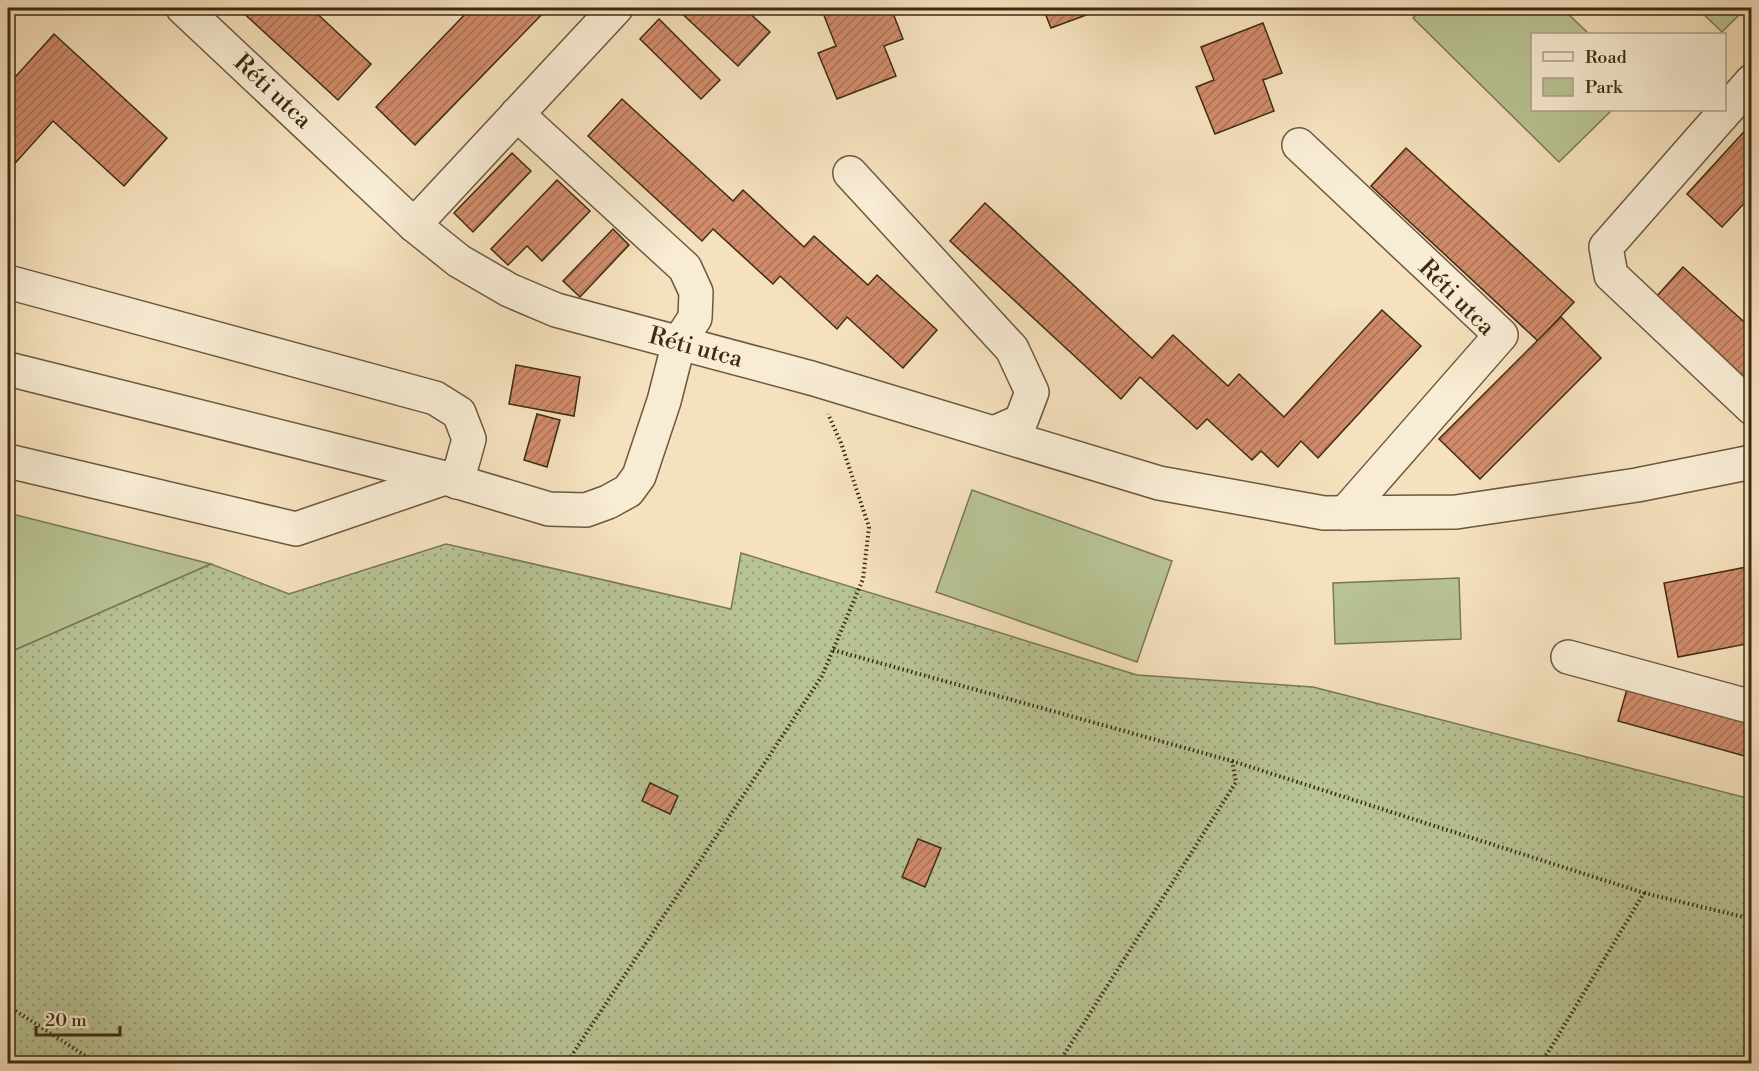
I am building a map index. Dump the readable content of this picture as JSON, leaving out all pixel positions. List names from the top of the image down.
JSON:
{
  "streets": {
    "street": ["Réti utca"]
  },
  "legend": ["Road", "Park"],
  "scale_bar": "20 m"
}
